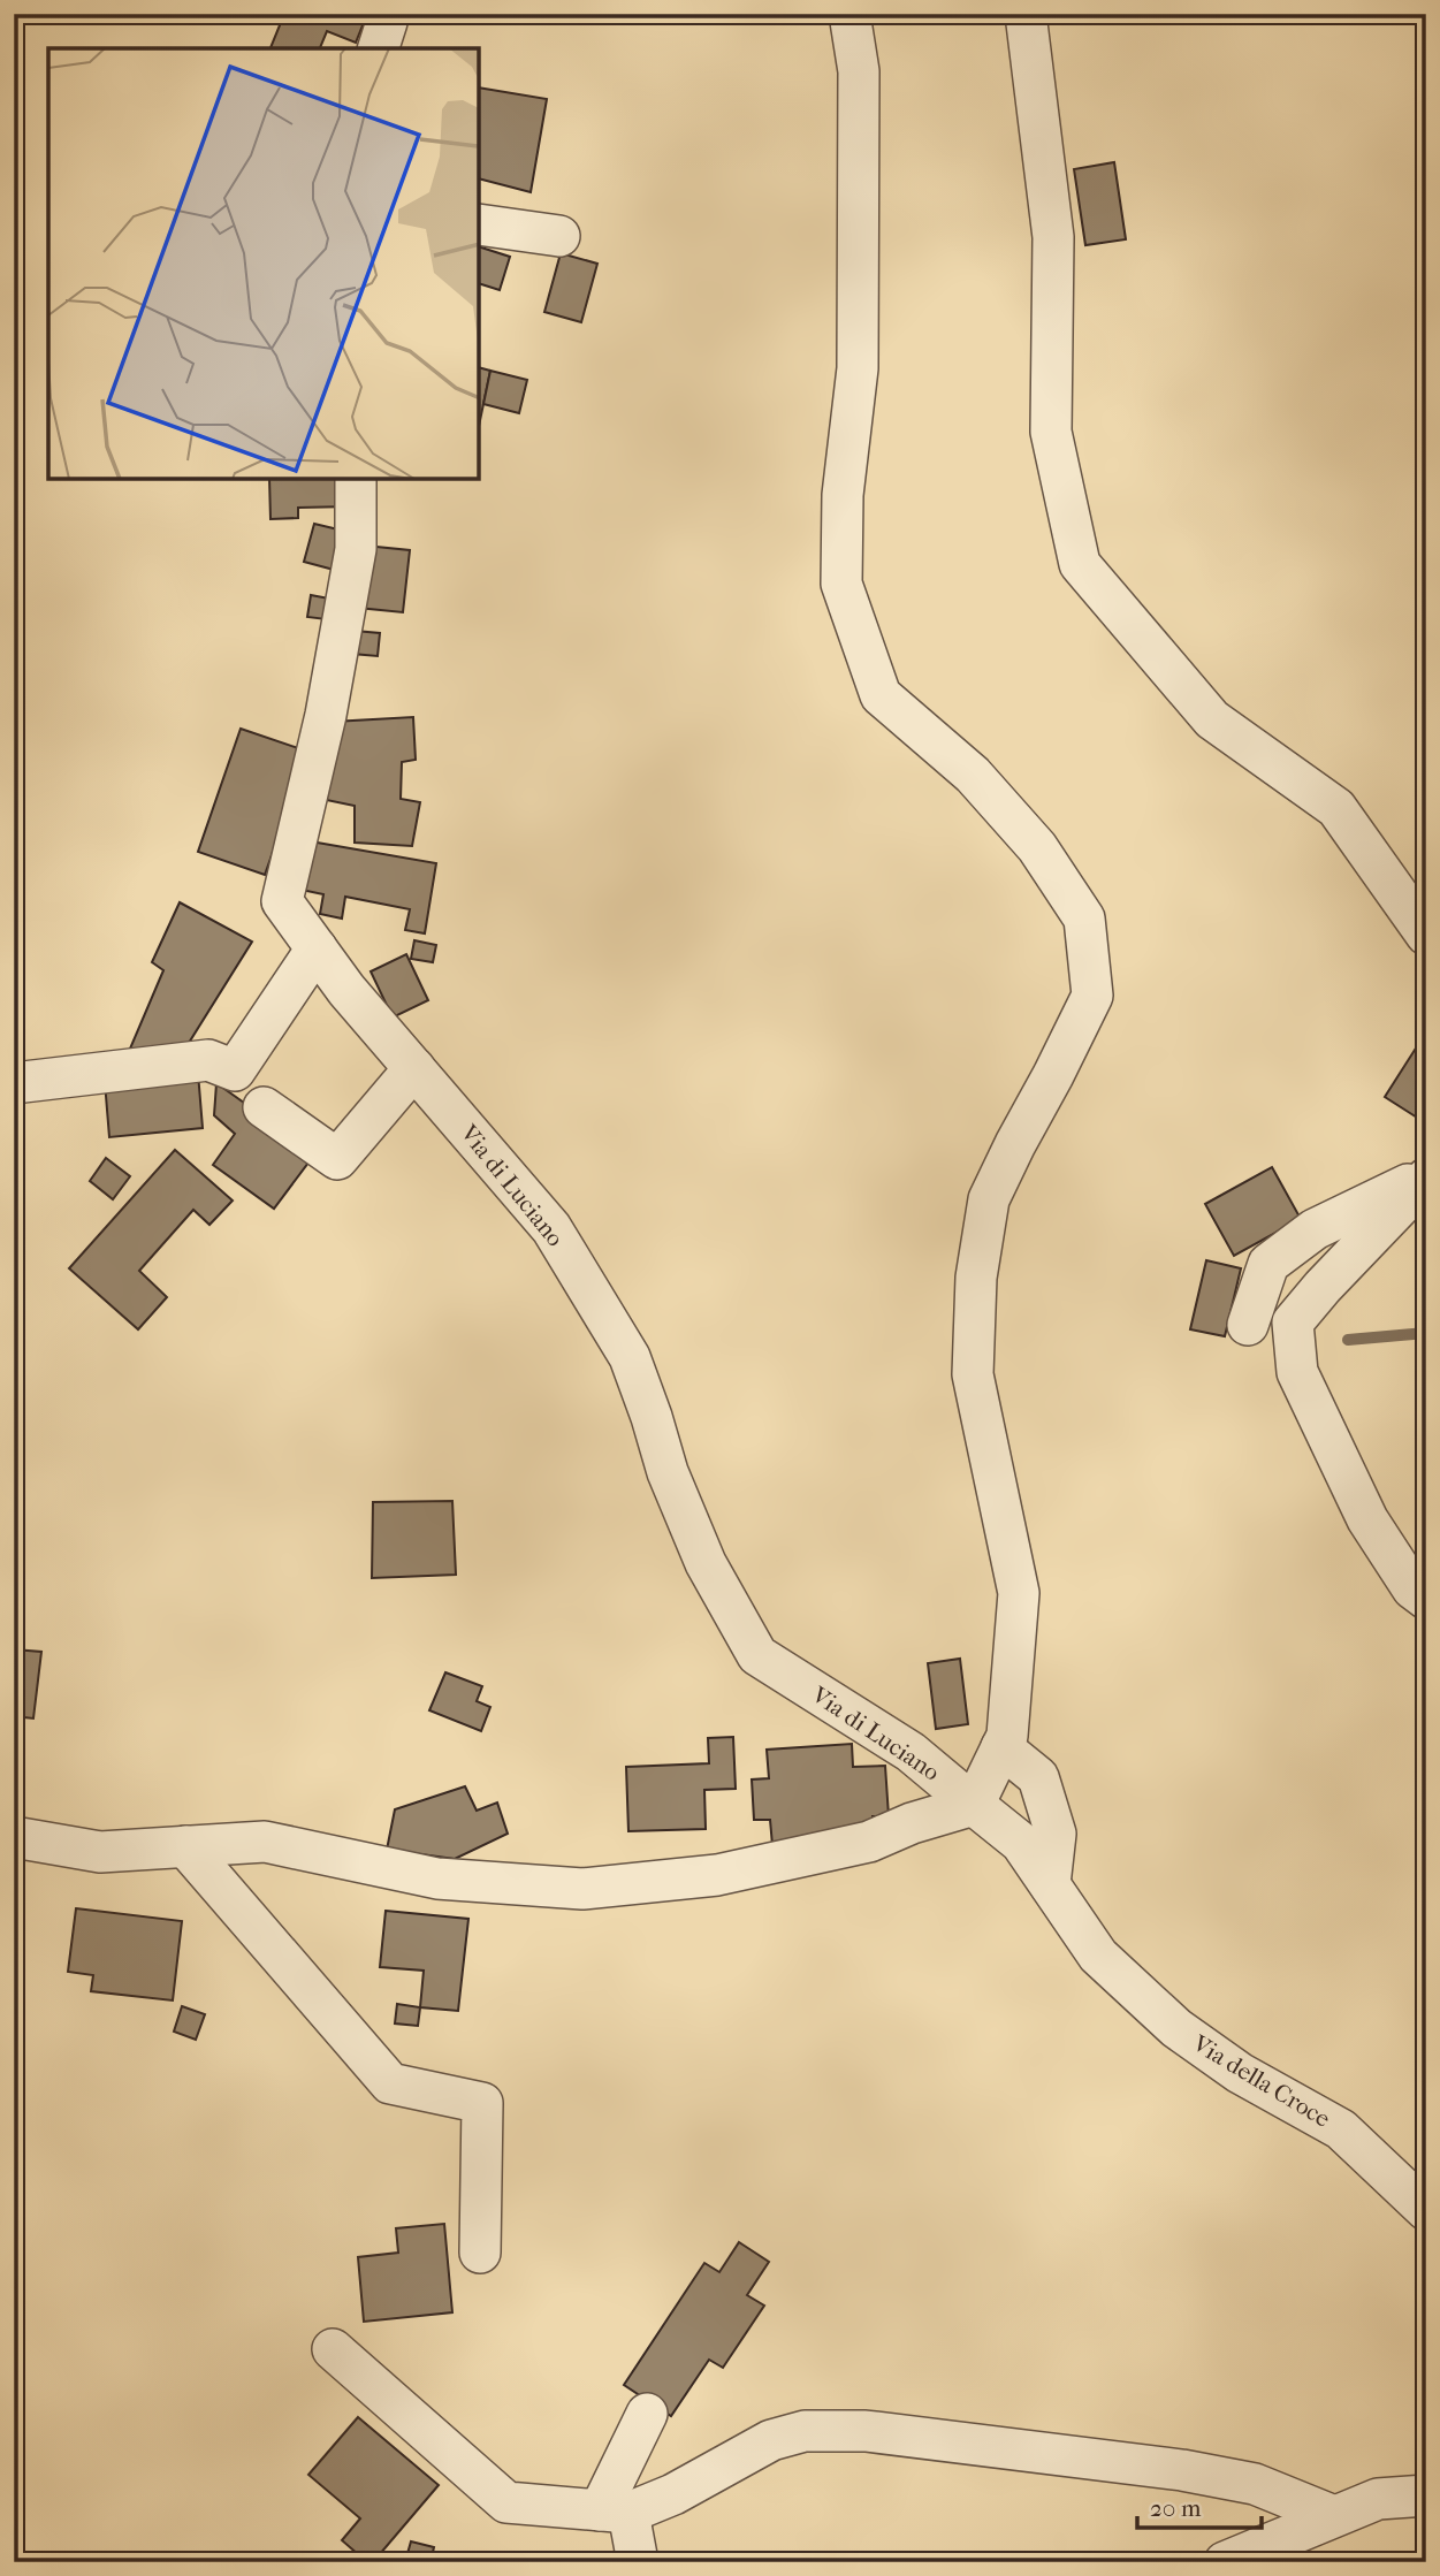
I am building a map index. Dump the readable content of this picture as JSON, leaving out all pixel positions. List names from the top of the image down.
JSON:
{
  "streets": {
    "street": ["Via di Luciano", "Via della Croce"]
  },
  "crossings": [
    ["Via di Luciano", "Via della Croce"]
  ],
  "scale_bar": "20 m"
}
